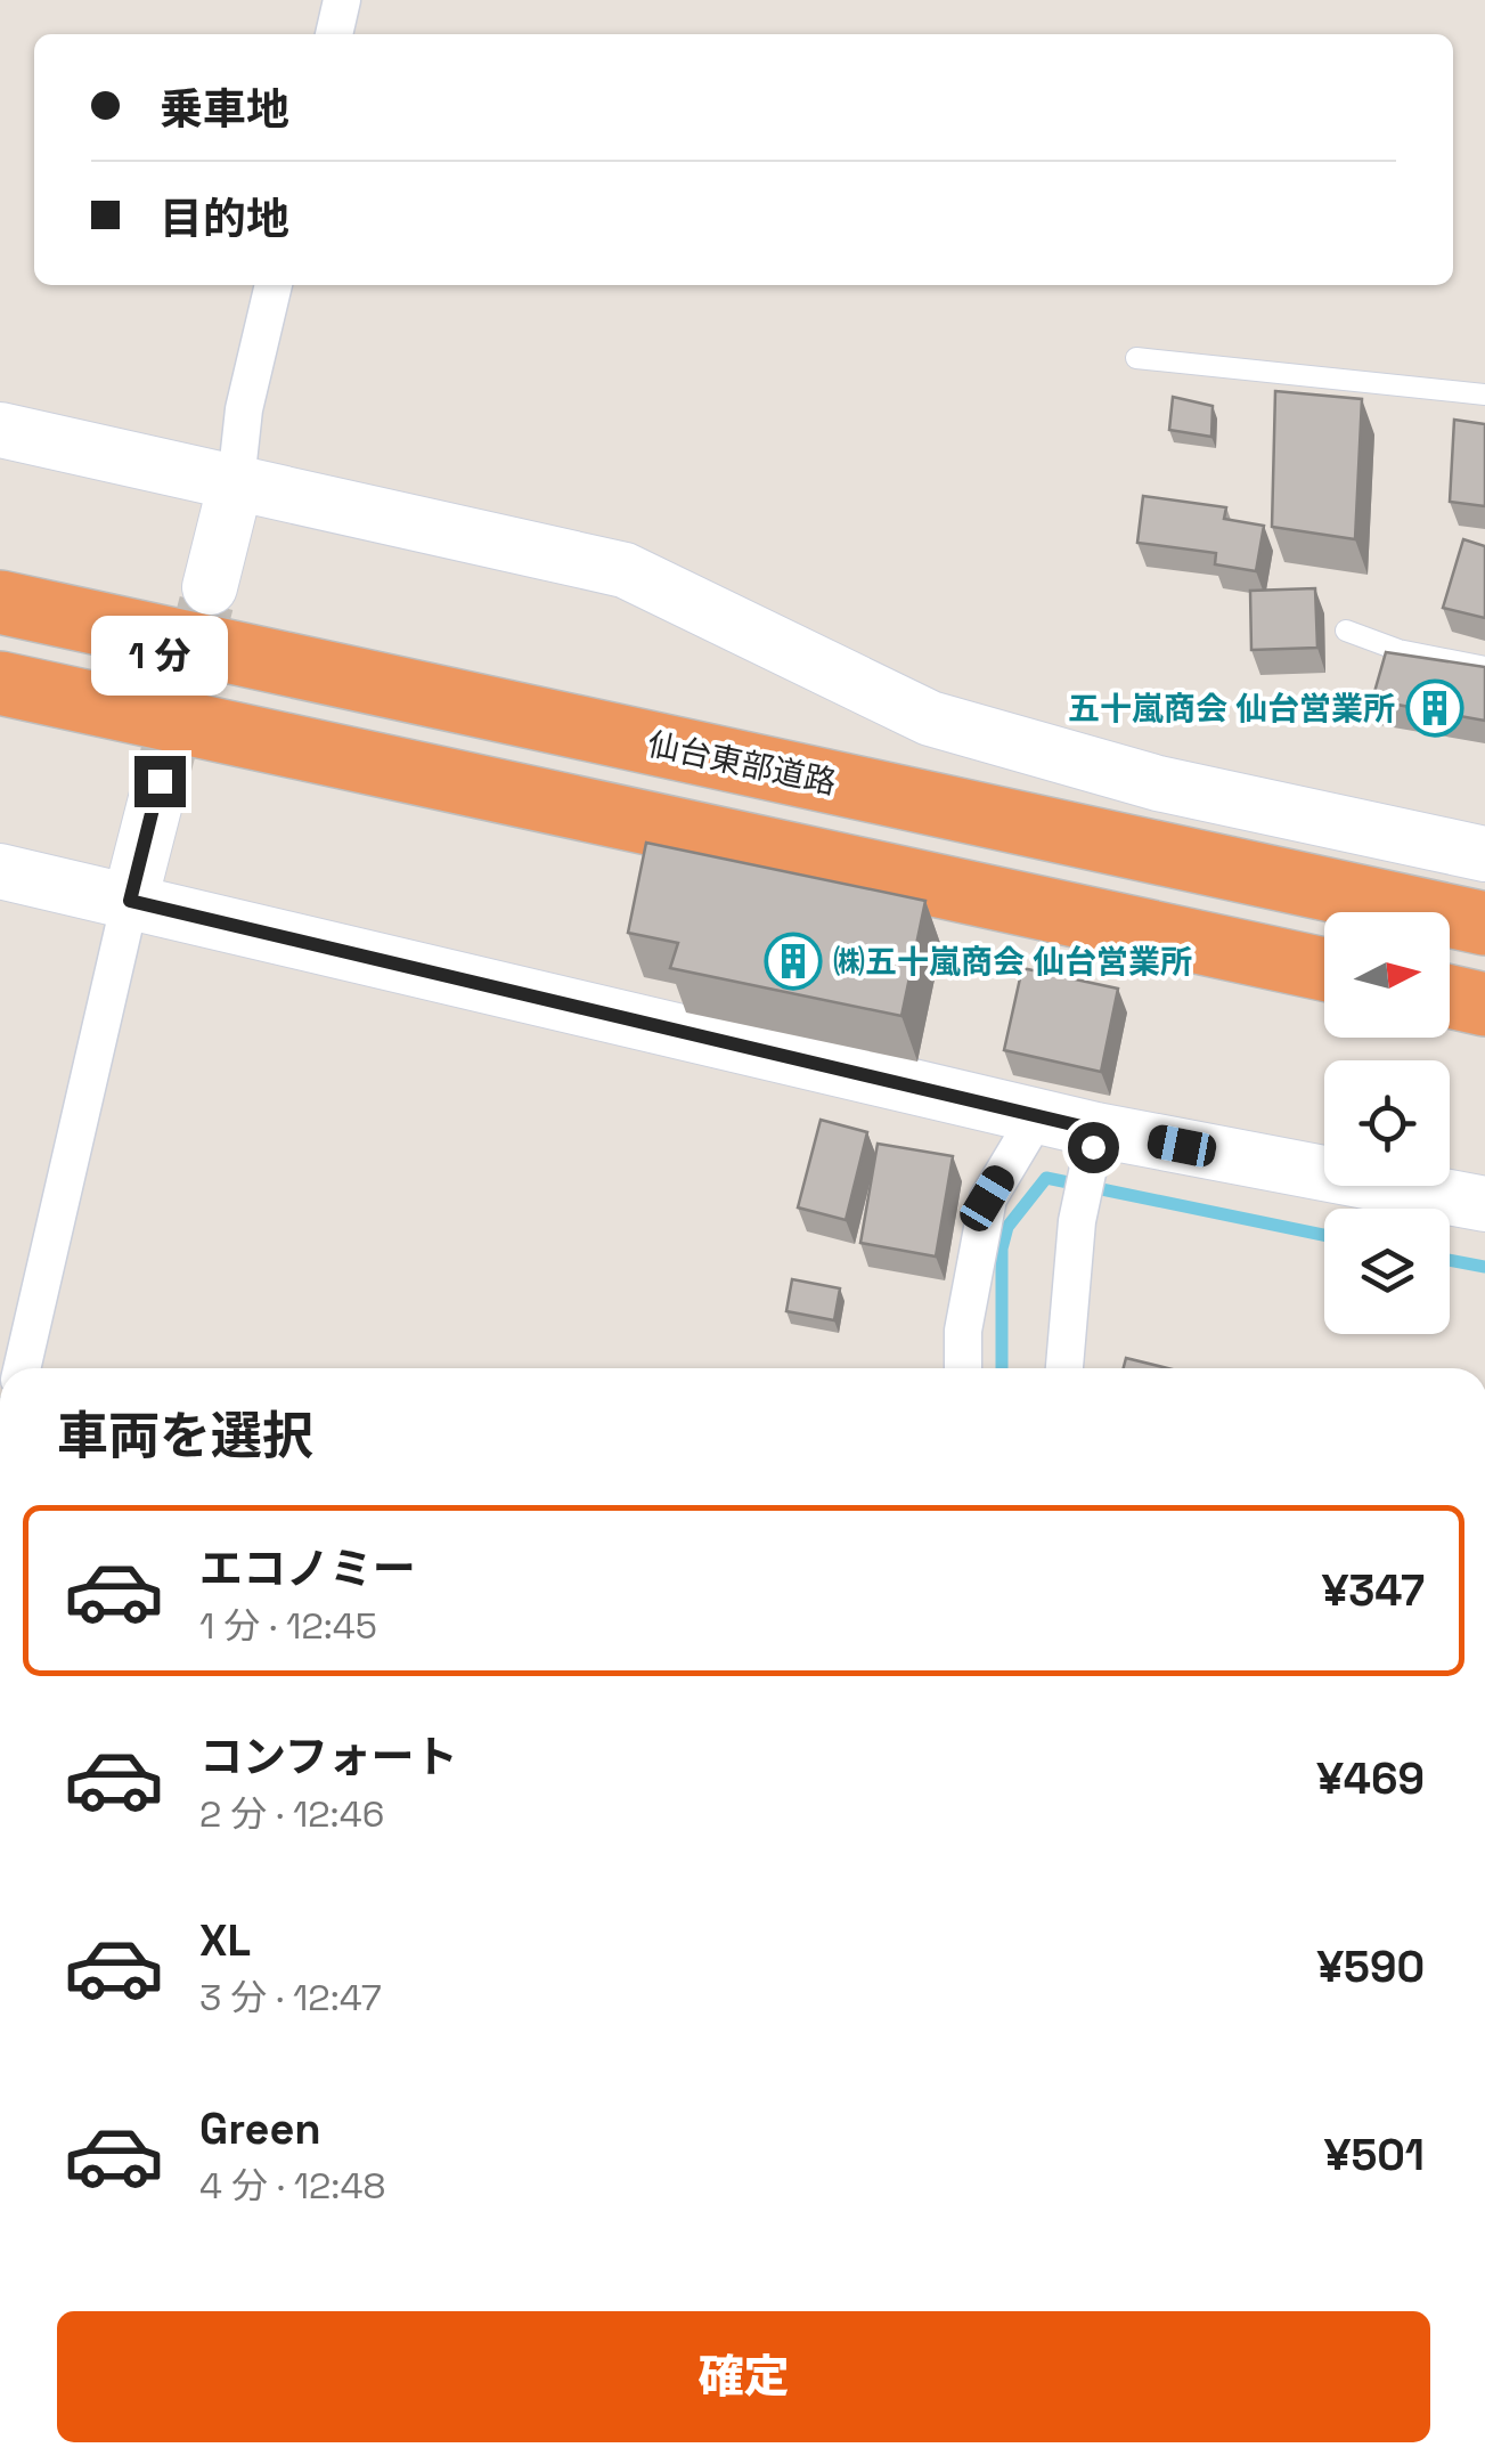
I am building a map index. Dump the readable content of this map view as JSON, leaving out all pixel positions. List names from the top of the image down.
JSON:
{
  "streets": {
    "highway": ["仙台東部道路"]
  },
  "places": {
    "building": ["五十嵐商会 仙台営業所", "㈱五十嵐商会 仙台営業所"]
  },
  "north": "right",
  "page": {
    "banner": ["乗車地", "目的地"],
    "bubble": "1 分",
    "heading": "車両を選択",
    "list": [
      {
        "name": "エコノミー",
        "note": "1 分 · 12:45",
        "value": "¥347"
      },
      {
        "name": "コンフォート",
        "note": "2 分 · 12:46",
        "value": "¥469"
      },
      {
        "name": "XL",
        "note": "3 分 · 12:47",
        "value": "¥590"
      },
      {
        "name": "Green",
        "note": "4 分 · 12:48",
        "value": "¥501"
      }
    ],
    "buttons": "確定"
  }
}
